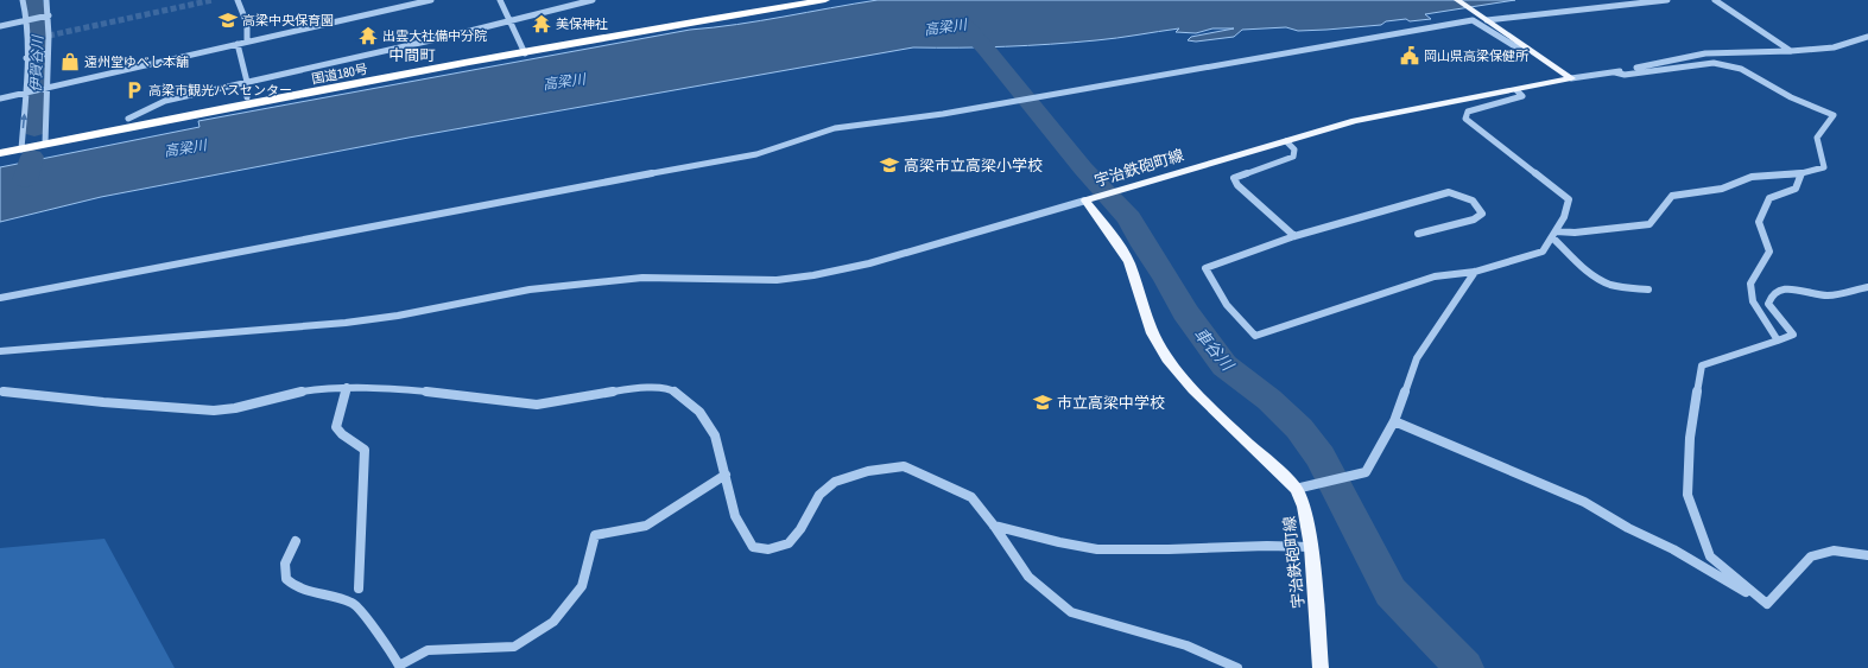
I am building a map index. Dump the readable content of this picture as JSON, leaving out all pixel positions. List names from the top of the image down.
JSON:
{
  "streets": {
    "highway": ["国道180号"],
    "main road": ["宇治鉄砲町線"]
  },
  "districts": ["中間町"],
  "water": ["高梁川", "伊賀谷川", "車谷川"],
  "places": {
    "school or university": ["高梁中央保育園", "高梁市立高梁小学校", "市立高梁中学校"],
    "temple": ["美保神社", "出雲大社備中分院"],
    "public building": ["岡山県高梁保健所"],
    "shop": ["遠州堂ゆべし本舗"],
    "parking": ["高梁市観光バスセンター"]
  }
}
